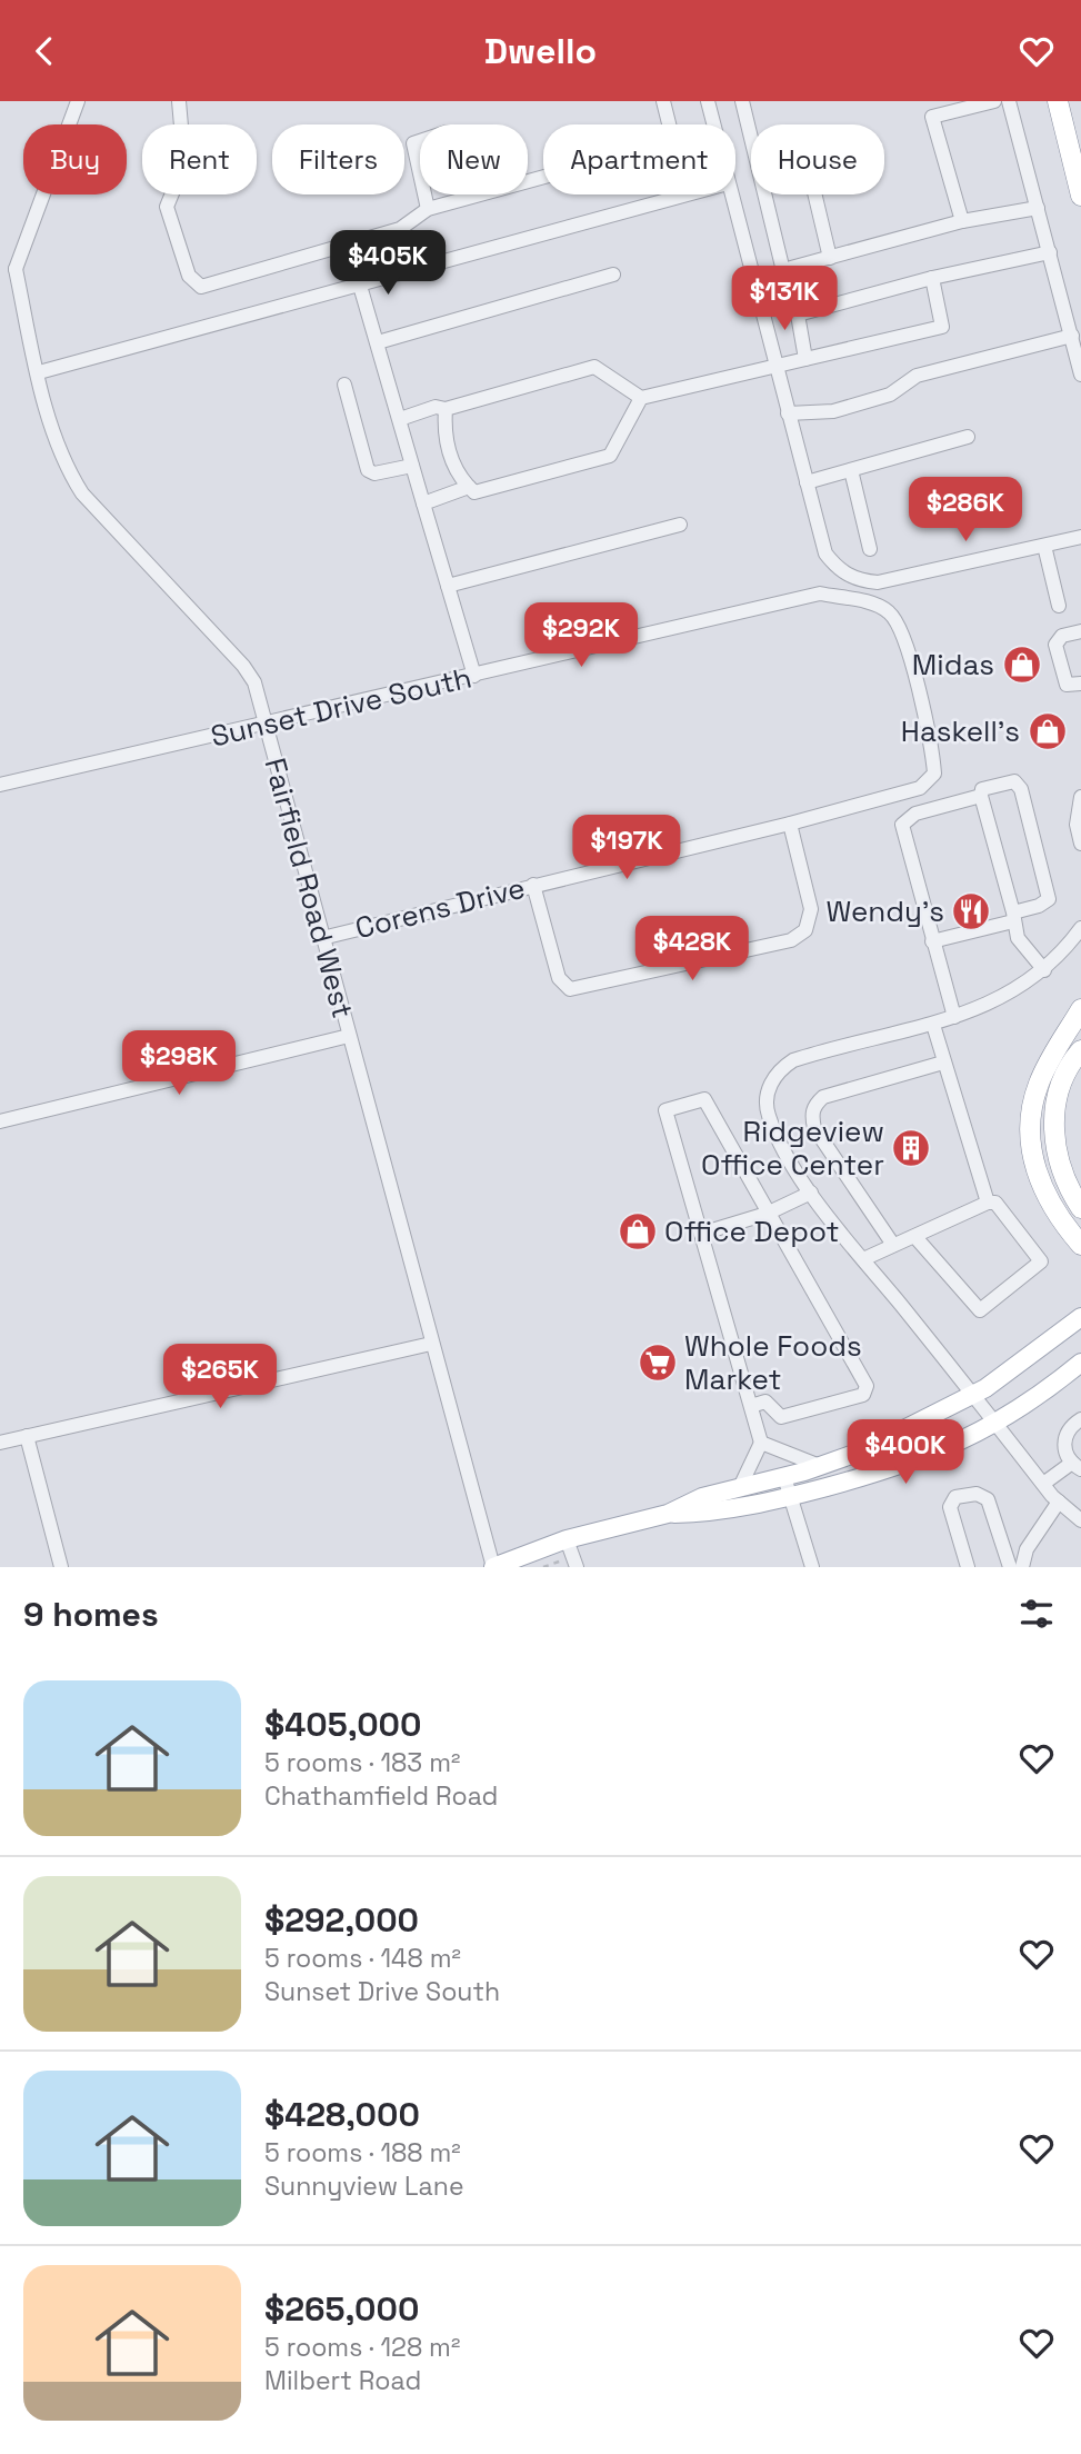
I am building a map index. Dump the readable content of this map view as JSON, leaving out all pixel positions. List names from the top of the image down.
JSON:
{
  "streets": {
    "street": ["Sunset Drive South", "Fairfield Road West", "Corens Drive"]
  },
  "crossings": [
    ["Sunset Drive South", "Fairfield Road West"],
    ["Sunset Drive South", "Corens Drive"],
    ["Fairfield Road West", "Corens Drive"]
  ],
  "places": {
    "shop": ["Midas", "Haskell's", "Office Depot"],
    "restaurant": ["Wendy's"],
    "building": ["Ridgeview Office Center"],
    "supermarket": ["Whole Foods Market"]
  },
  "page": {
    "header": "Dwello",
    "chip": [
      "Buy",
      "Rent",
      "Filters",
      "New",
      "Apartment",
      "House"
    ],
    "price": [
      "$405K",
      "$131K",
      "$286K",
      "$292K",
      "$197K",
      "$428K",
      "$298K",
      "$265K",
      "$400K"
    ],
    "heading": "9 homes",
    "list": [
      {
        "name": "$405,000",
        "note": "5 rooms · 183 m² · Chathamfield Road"
      },
      {
        "name": "$292,000",
        "note": "5 rooms · 148 m² · Sunset Drive South"
      },
      {
        "name": "$428,000",
        "note": "5 rooms · 188 m² · Sunnyview Lane"
      },
      {
        "name": "$265,000",
        "note": "5 rooms · 128 m² · Milbert Road"
      }
    ]
  }
}
